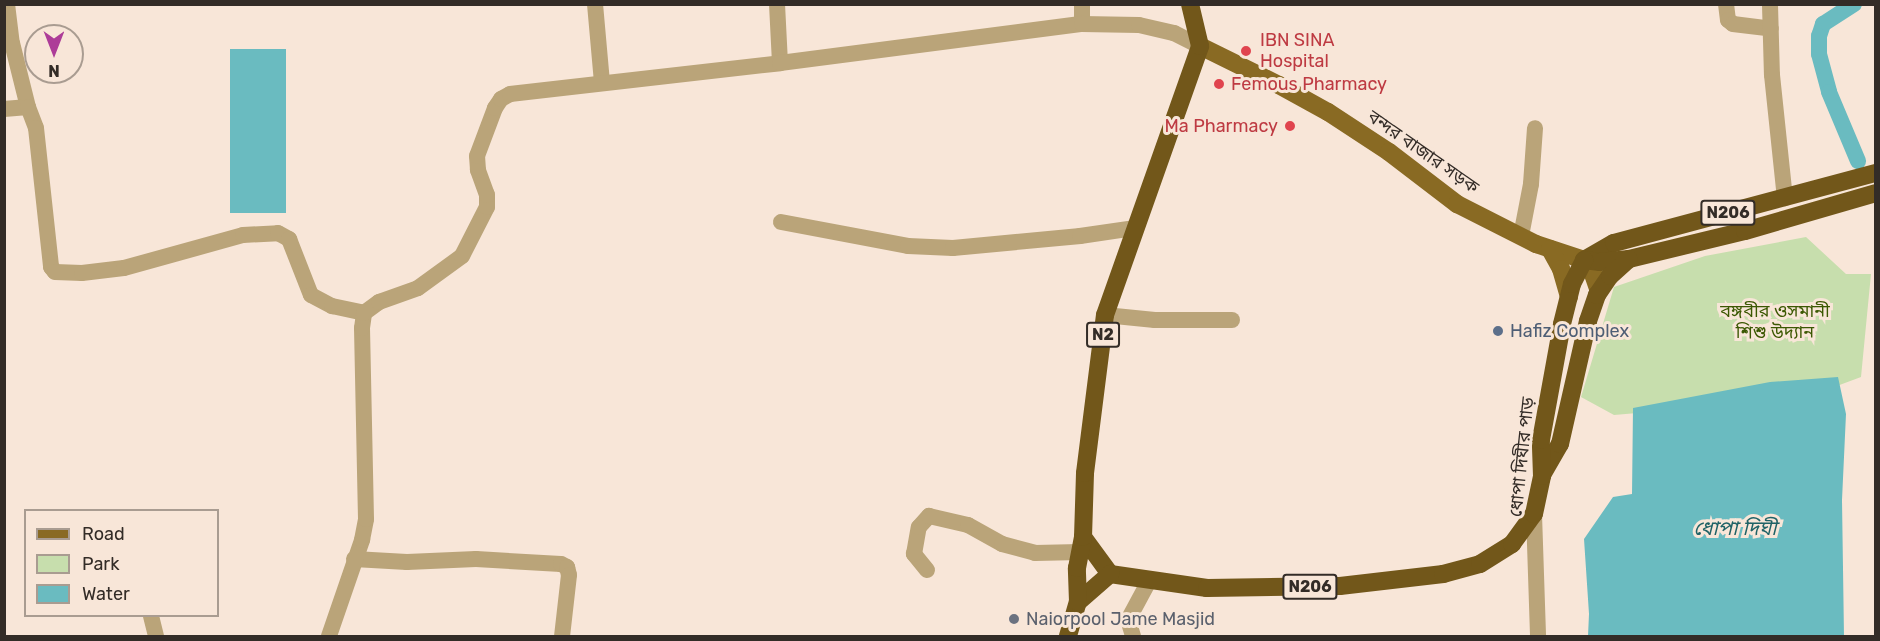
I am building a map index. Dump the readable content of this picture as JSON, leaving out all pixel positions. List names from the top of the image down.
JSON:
{
  "streets": {
    "highway": [
      "বন্দর বাজার সড়ক",
      "N206",
      "N2",
      "ধোপা দিঘীর পাড়"
    ]
  },
  "crossings": [
    ["বন্দর বাজার সড়ক", "N206"],
    ["বন্দর বাজার সড়ক", "N2"],
    ["N206", "ধোপা দিঘীর পাড়"]
  ],
  "water": ["ধোপা দিঘী"],
  "parks": ["বঙ্গবীর ওসমানী শিশু উদ্যান"],
  "places": [
    "IBN SINA Hospital",
    "Femous Pharmacy",
    "Ma Pharmacy",
    "Hafiz Complex",
    "Naiorpool Jame Masjid"
  ],
  "legend": ["Road", "Park", "Water"],
  "north": "bottom"
}
